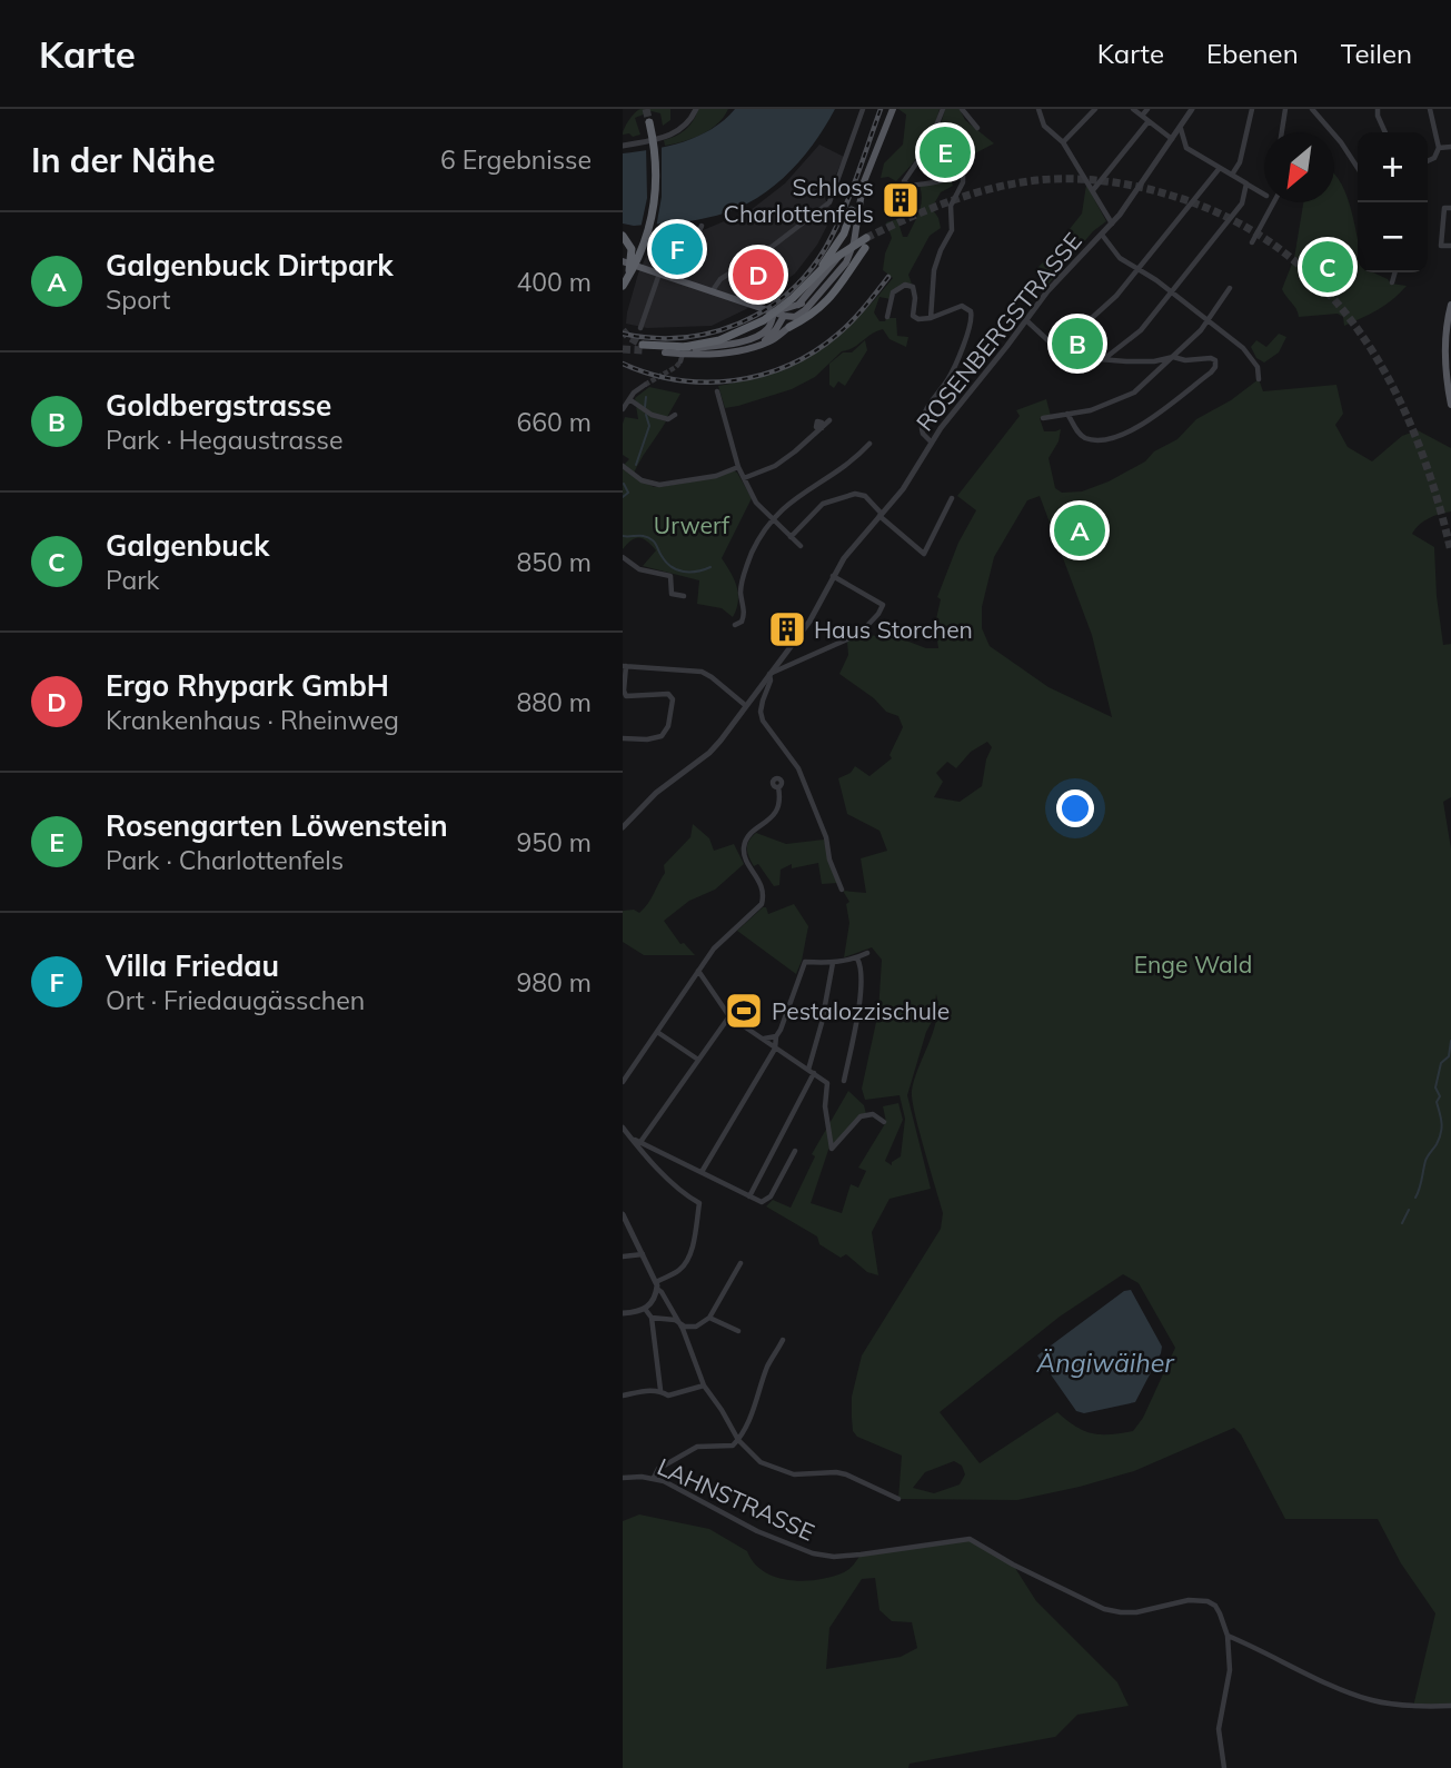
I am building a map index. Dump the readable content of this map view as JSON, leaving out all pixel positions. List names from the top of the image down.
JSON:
{
  "streets": {
    "street": ["ROSENBERGSTRASSE", "LAHNSTRASSE"]
  },
  "water": ["Ängiwäiher"],
  "parks": ["Urwerf", "Enge Wald"],
  "places": {
    "building": ["Schloss Charlottenfels", "Haus Storchen"],
    "sports": ["Pestalozzischule"]
  },
  "north": "bottom left",
  "page": {
    "header": "Karte",
    "nav": ["Karte", "Ebenen", "Teilen"],
    "heading": ["In der Nähe", "6 Ergebnisse"],
    "pins": [
      "E",
      "F",
      "C",
      "D",
      "B",
      "A"
    ],
    "map_buttons": ["+", "−"],
    "list": [
      {
        "mark": "A",
        "name": "Galgenbuck Dirtpark",
        "note": "Sport",
        "value": "400 m"
      },
      {
        "mark": "B",
        "name": "Goldbergstrasse",
        "note": "Park · Hegaustrasse",
        "value": "660 m"
      },
      {
        "mark": "C",
        "name": "Galgenbuck",
        "note": "Park",
        "value": "850 m"
      },
      {
        "mark": "D",
        "name": "Ergo Rhypark GmbH",
        "note": "Krankenhaus · Rheinweg",
        "value": "880 m"
      },
      {
        "mark": "E",
        "name": "Rosengarten Löwenstein",
        "note": "Park · Charlottenfels",
        "value": "950 m"
      },
      {
        "mark": "F",
        "name": "Villa Friedau",
        "note": "Ort · Friedaugässchen",
        "value": "980 m"
      }
    ]
  }
}
